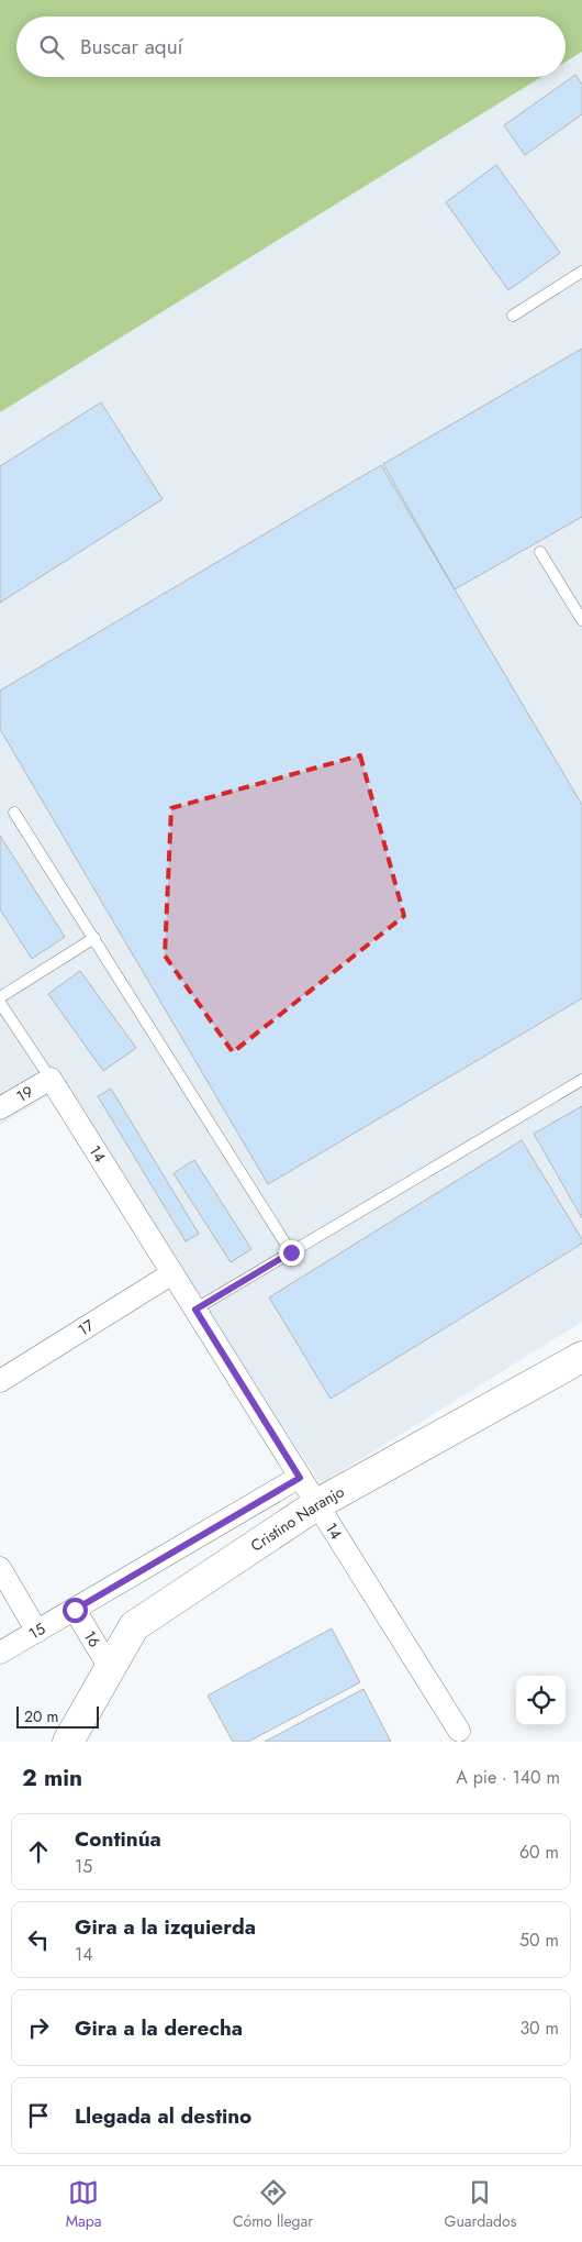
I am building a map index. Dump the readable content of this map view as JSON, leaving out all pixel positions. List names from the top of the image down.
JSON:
{
  "streets": {
    "street": [
      "19",
      "14",
      "17",
      "Cristino Naranjo",
      "15",
      "16"
    ]
  },
  "crossings": [
    ["19", "14"],
    ["14", "17"],
    ["14", "Cristino Naranjo"],
    ["14", "15"],
    ["Cristino Naranjo", "16"],
    ["15", "16"]
  ],
  "scale_bar": "20 m",
  "page": {
    "search": "Buscar aquí",
    "scale": "20 m",
    "heading": ["2 min", "A pie · 140 m"],
    "list": [
      ["Continúa", "15", "60 m"],
      ["Gira a la izquierda", "14", "50 m"],
      ["Gira a la derecha", "30 m"],
      "Llegada al destino"
    ],
    "nav": ["Mapa", "Cómo llegar", "Guardados"]
  }
}
